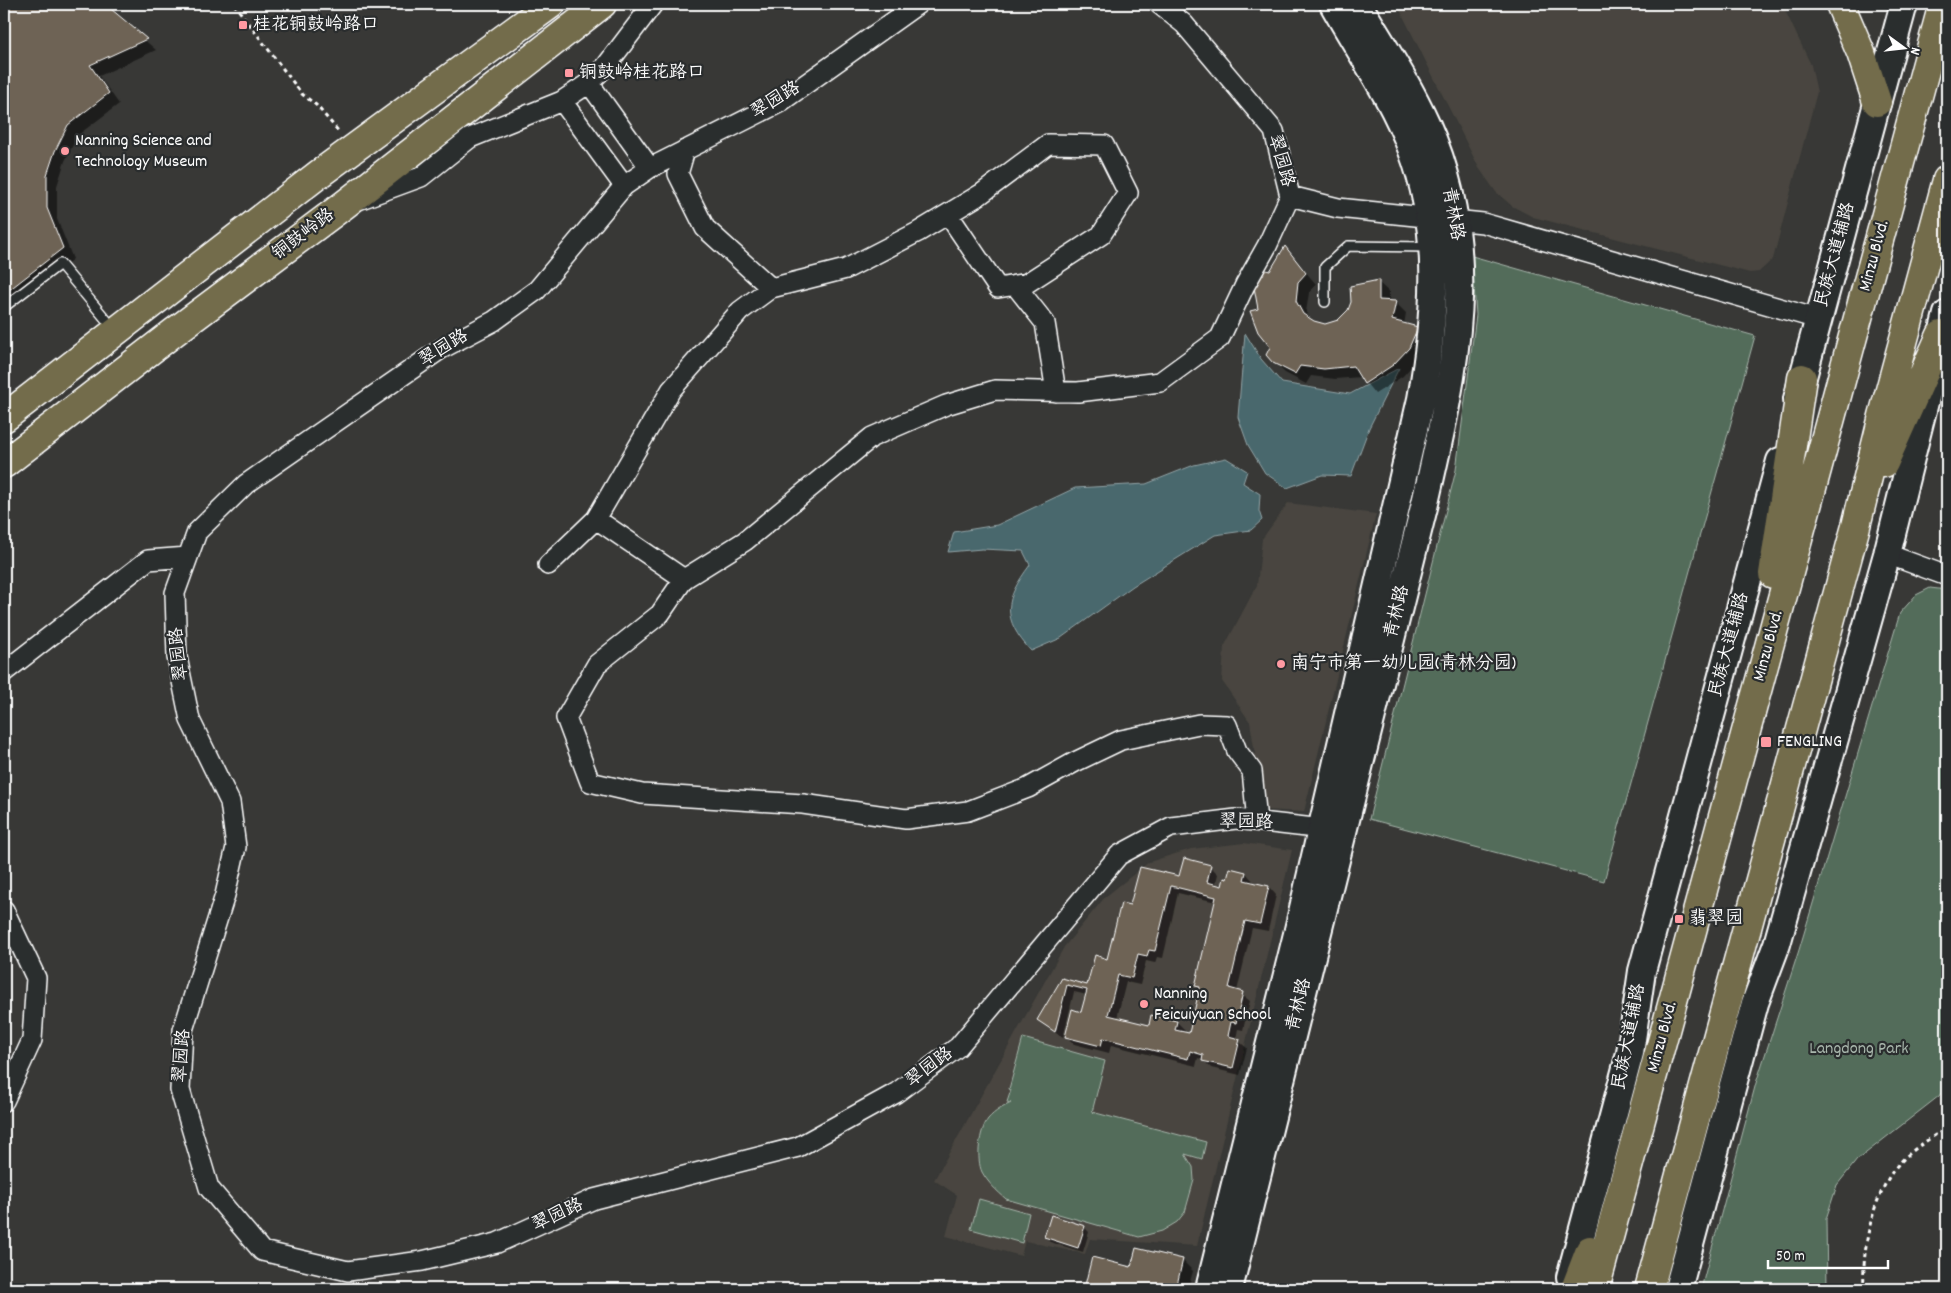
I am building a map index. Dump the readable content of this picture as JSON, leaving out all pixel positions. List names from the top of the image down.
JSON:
{
  "streets": {
    "main road": [
      "青林路",
      "铜鼓岭路",
      "民族大道辅路",
      "Minzu Blvd."
    ],
    "street": ["翠园路"]
  },
  "crossings": [
    ["翠园路", "青林路"],
    ["翠园路", "民族大道辅路"]
  ],
  "parks": ["Langdong Park"],
  "places": {
    "transit": [
      "桂花铜鼓岭路口",
      "铜鼓岭桂花路口",
      "FENGLING",
      "翡翠园"
    ],
    "other": ["Nanning Science and Technology Museum", "南宁市第一幼儿园(青林分园)", "Nanning Feicuiyuan School"]
  },
  "scale_bar": "50 m",
  "north": "right"
}
